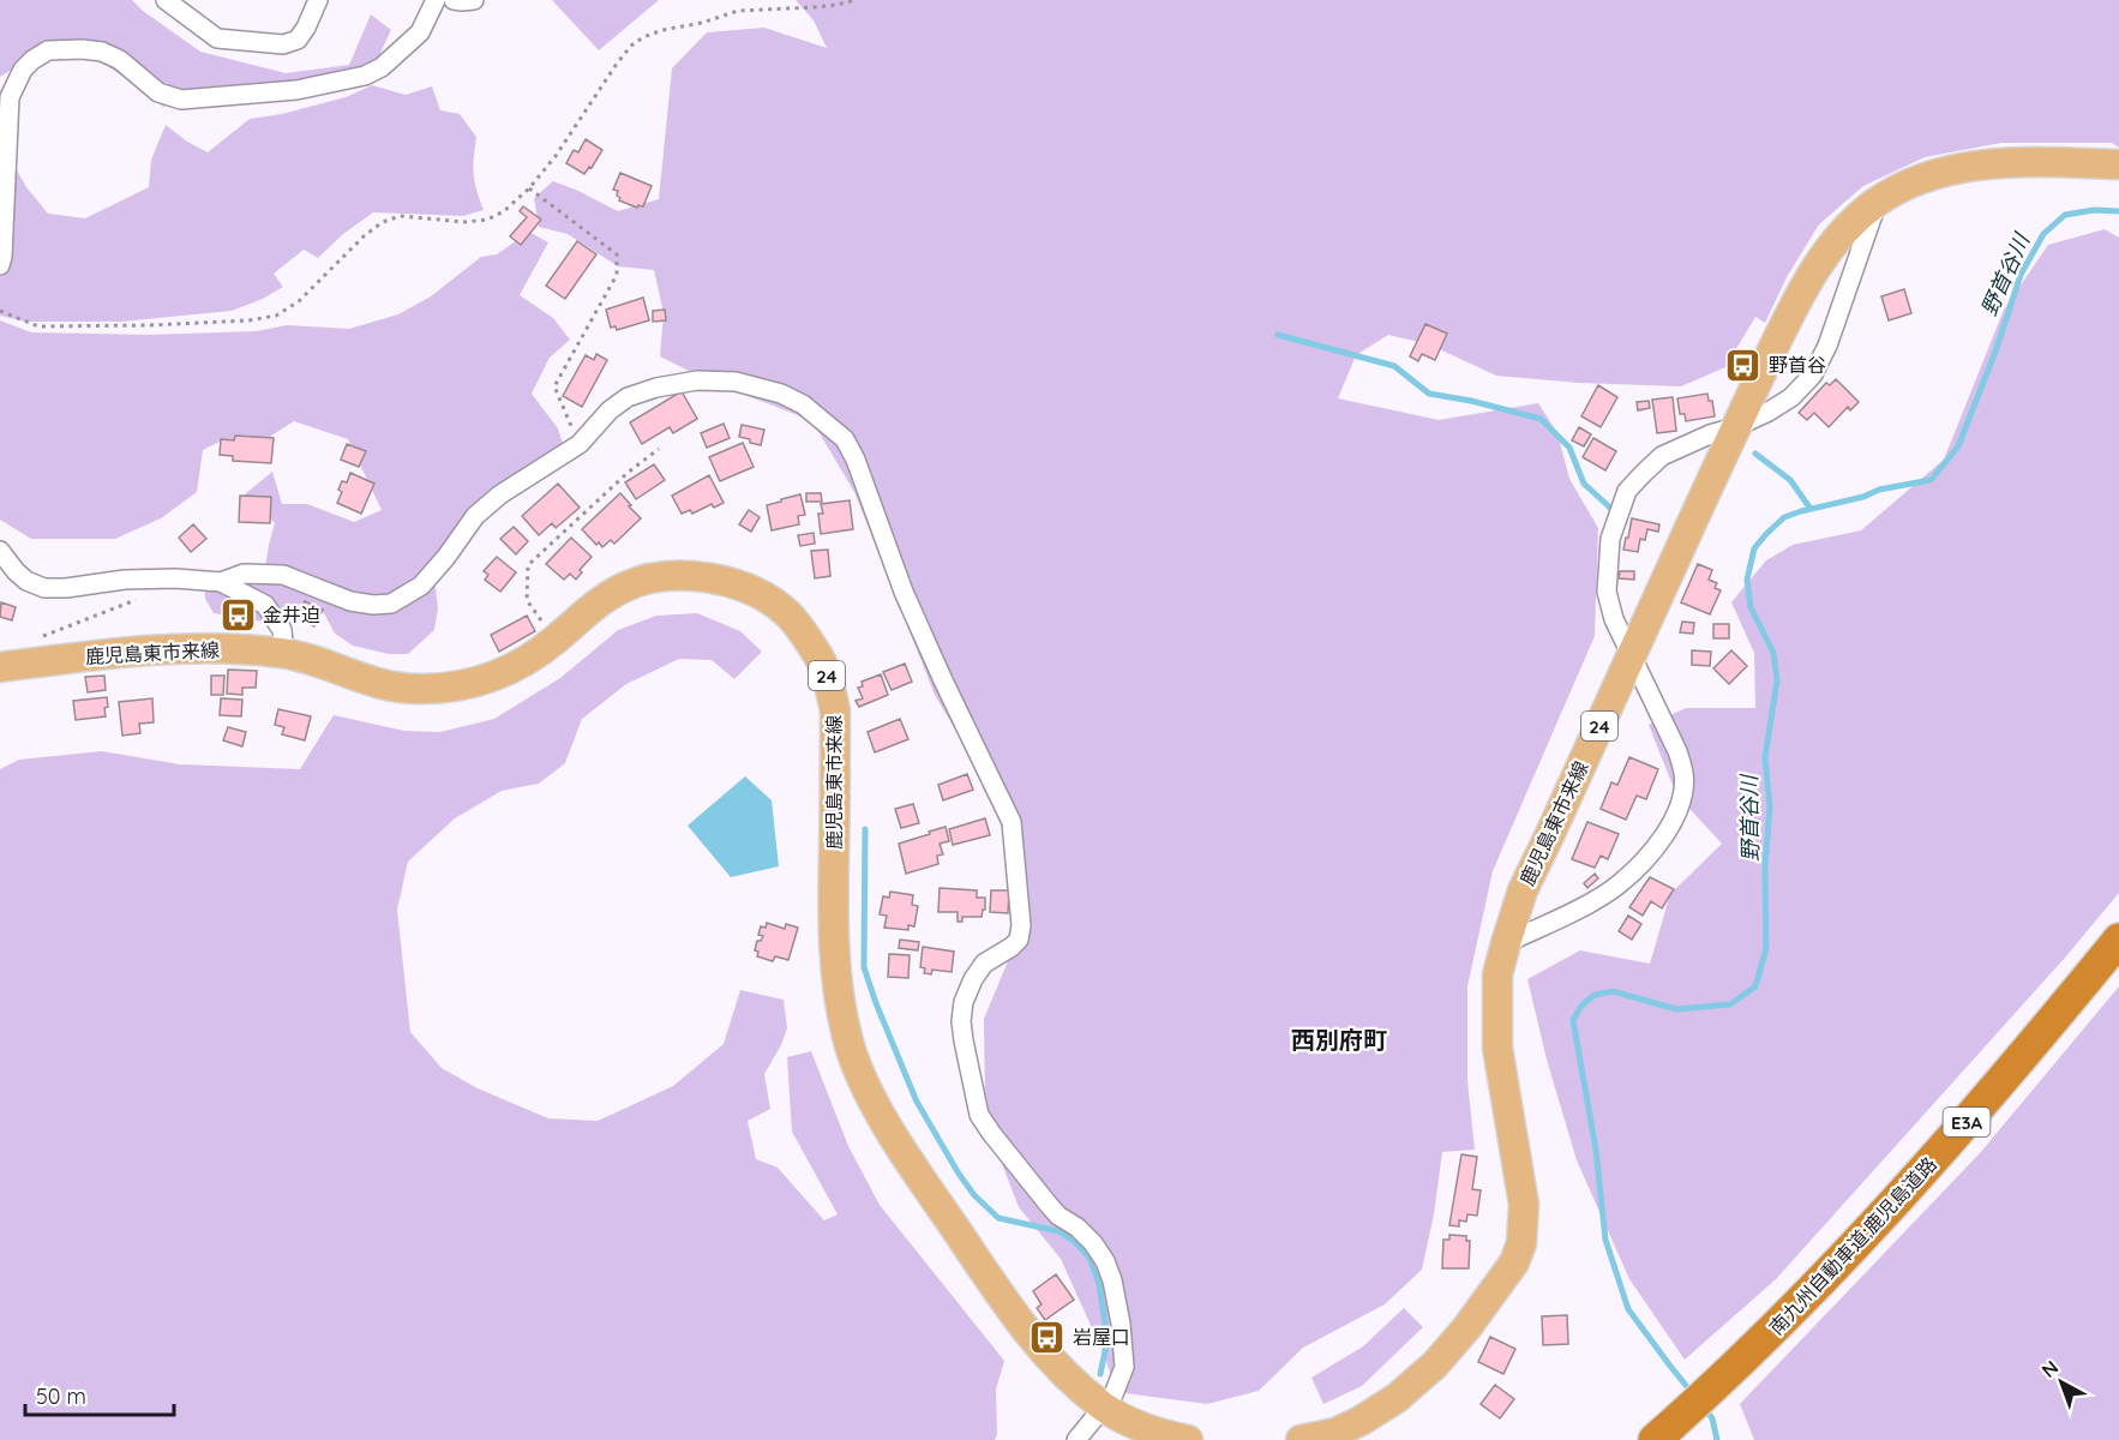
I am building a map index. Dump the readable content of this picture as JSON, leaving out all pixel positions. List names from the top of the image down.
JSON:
{
  "streets": {
    "highway": ["E3A", "南九州自動車道;鹿児島道路"],
    "main road": ["鹿児島東市来線", "24"]
  },
  "districts": ["西別府町"],
  "water": ["野首谷川"],
  "places": {
    "bus stop": ["野首谷", "金井迫", "岩屋口"]
  },
  "scale_bar": "50 m",
  "north": "top left"
}
